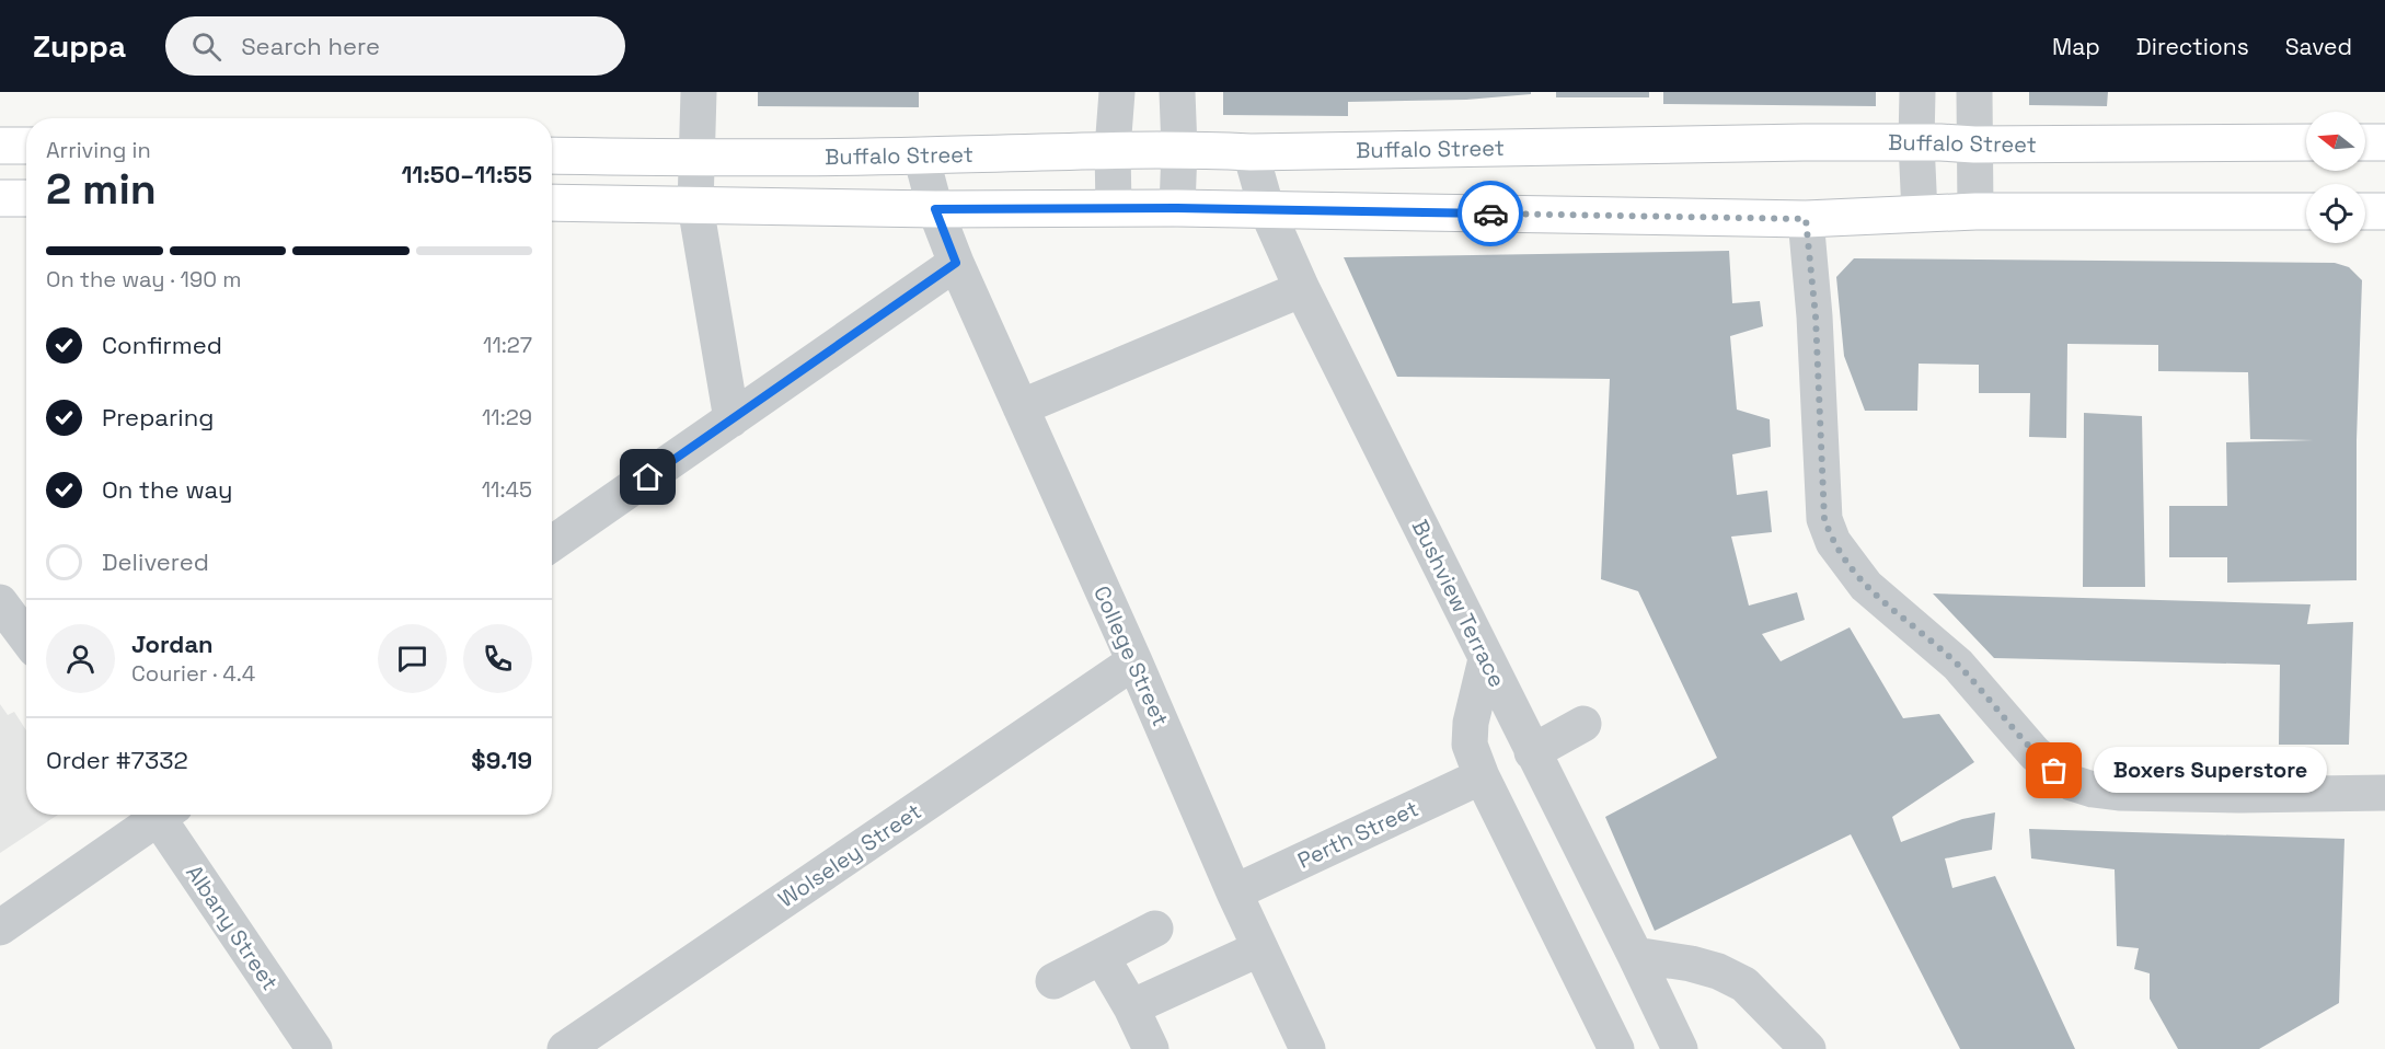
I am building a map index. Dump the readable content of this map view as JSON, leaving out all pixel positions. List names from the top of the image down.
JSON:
{
  "streets": {
    "main road": ["Buffalo Street"],
    "street": [
      "Bushview Terrace",
      "College Street",
      "Perth Street",
      "Wolseley Street",
      "Albany Street"
    ]
  },
  "crossings": [
    ["Buffalo Street", "Bushview Terrace"],
    ["Buffalo Street", "College Street"],
    ["College Street", "Perth Street"],
    ["College Street", "Wolseley Street"]
  ],
  "places": ["Boxers Superstore"],
  "north": "left",
  "page": {
    "header": "Zuppa",
    "search": "Search here",
    "nav": ["Map", "Directions", "Saved"],
    "heading": ["2 min", "Arriving in", "11:50–11:55"],
    "panel": [
      "Jordan",
      "Courier · 4.4",
      "Order #7332",
      "$9.19"
    ],
    "bar": "On the way · 190 m",
    "list": [
      ["Confirmed", "11:27"],
      ["Preparing", "11:29"],
      ["On the way", "11:45"],
      "Delivered"
    ],
    "bubble": "Boxers Superstore"
  }
}
